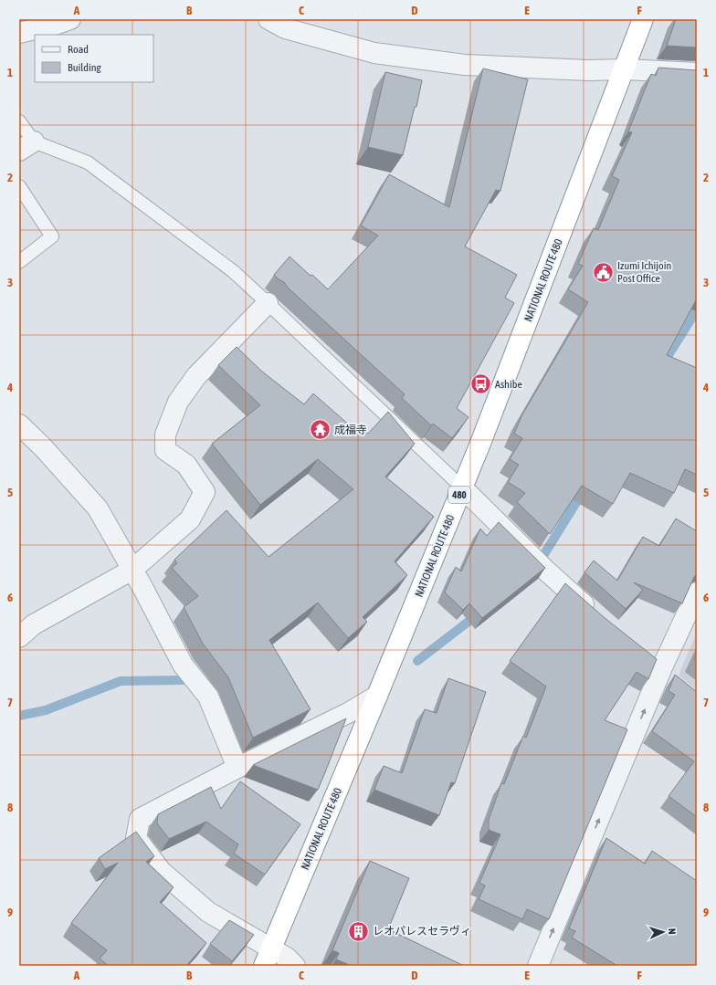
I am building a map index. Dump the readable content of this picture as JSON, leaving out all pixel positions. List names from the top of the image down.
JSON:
{
  "streets": {
    "highway": ["NATIONAL ROUTE 480", "480"]
  },
  "places": {
    "public building": ["Izumi Ichijoin Post Office"],
    "bus stop": ["Ashibe"],
    "temple": ["成福寺"],
    "building": ["レオパレスセラヴィ"]
  },
  "legend": ["Road", "Building"],
  "north": "right",
  "grid": {
    "columns": [
      "A",
      "B",
      "C",
      "D",
      "E",
      "F"
    ],
    "rows": [
      "1",
      "2",
      "3",
      "4",
      "5",
      "6",
      "7",
      "8",
      "9"
    ]
  }
}
